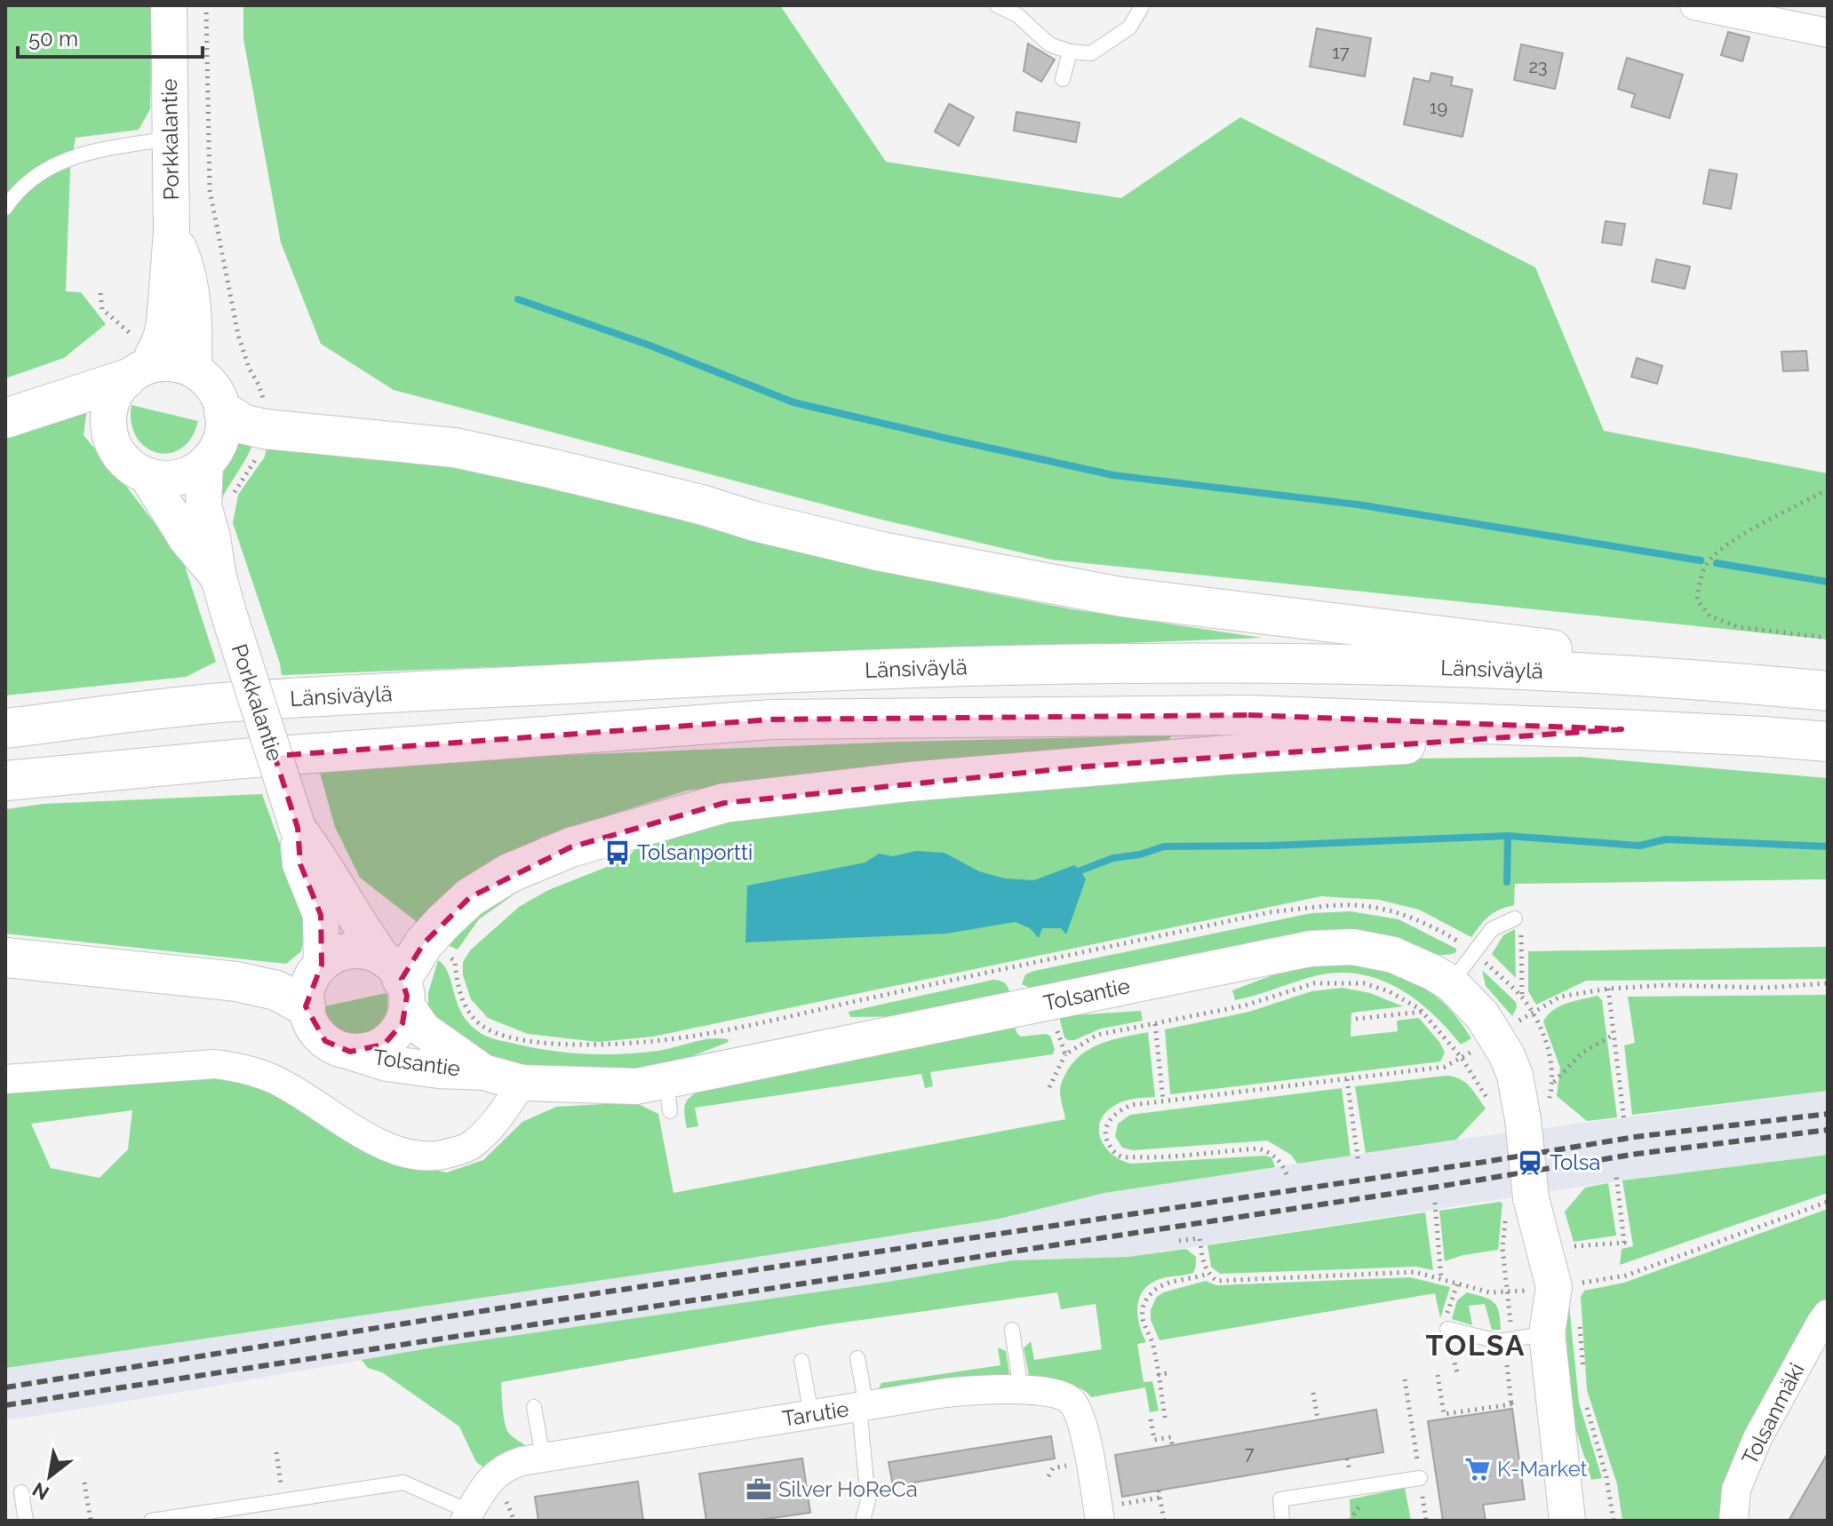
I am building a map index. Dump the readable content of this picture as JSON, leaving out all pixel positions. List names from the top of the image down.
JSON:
{
  "streets": {
    "highway": ["Länsiväylä"],
    "street": [
      "Porkkalantie",
      "Tolsantie",
      "Tarutie",
      "Tolsanmäki"
    ]
  },
  "crossings": [
    ["Porkkalantie", "Tolsantie"]
  ],
  "districts": ["TOLSA"],
  "places": {
    "bus stop": ["Tolsanportti"],
    "station": ["Tolsa"],
    "supermarket": ["K-Market"],
    "office": ["Silver HoReCa"]
  },
  "house_numbers": [
    "17",
    "23",
    "19",
    "7"
  ],
  "scale_bar": "50 m",
  "north": "bottom left"
}
